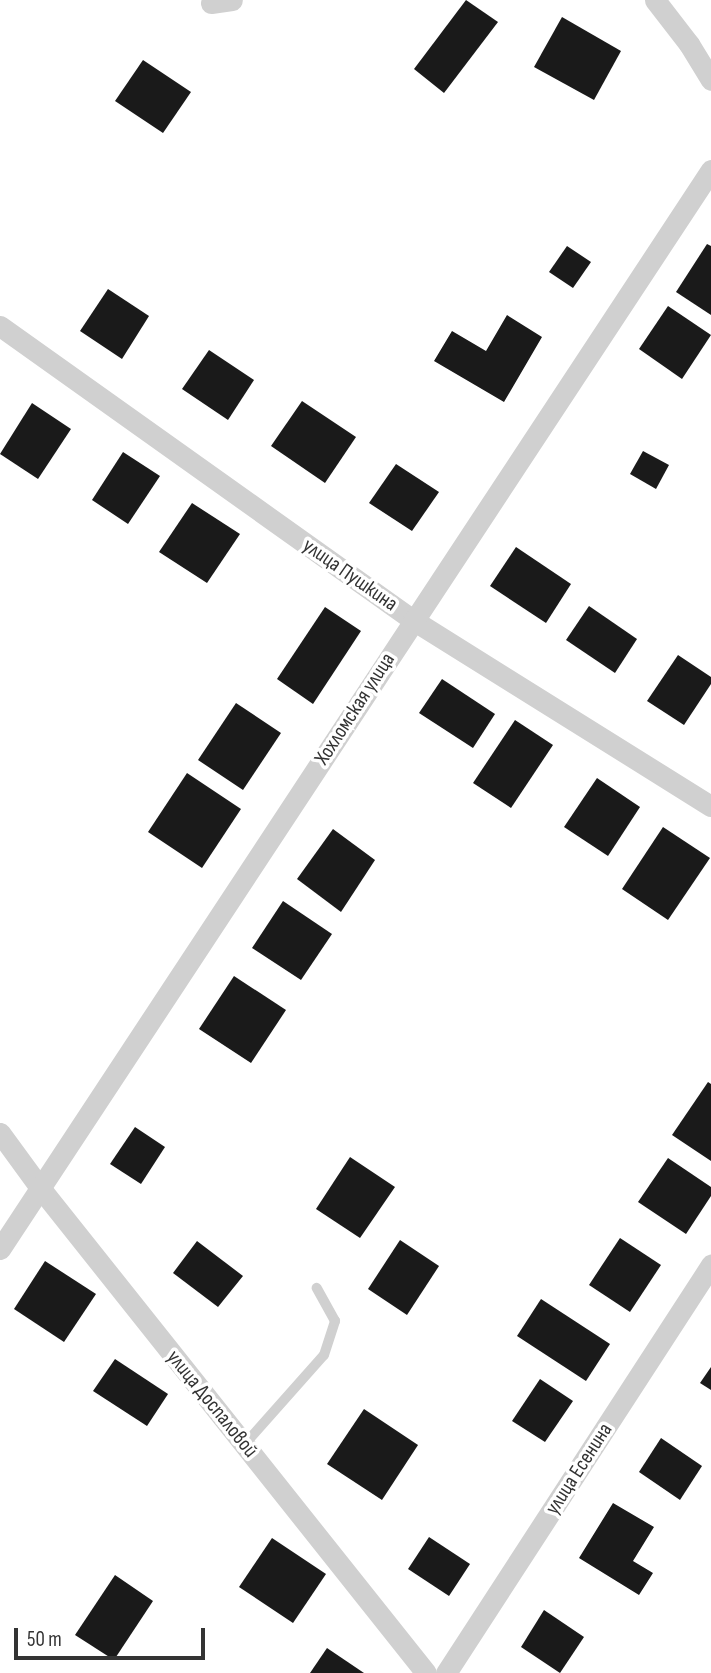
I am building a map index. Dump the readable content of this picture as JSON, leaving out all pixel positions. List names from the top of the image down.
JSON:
{
  "streets": {
    "street": [
      "улица Пушкина",
      "Хохломская улица",
      "улица Доспаловой",
      "улица Есенина"
    ]
  },
  "crossings": [
    ["улица Пушкина", "Хохломская улица"],
    ["Хохломская улица", "улица Доспаловой"]
  ],
  "scale_bar": "50 m"
}
